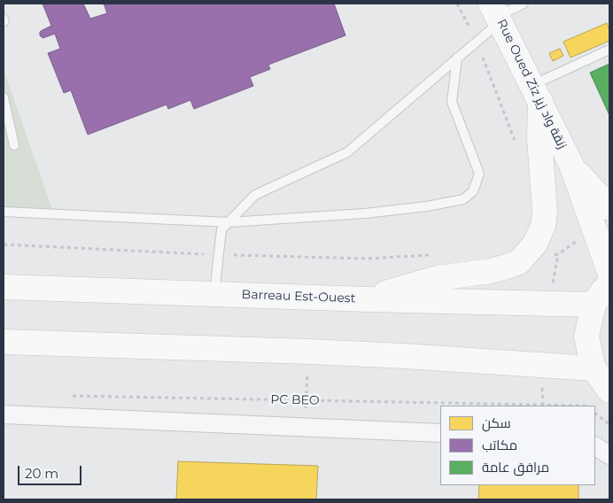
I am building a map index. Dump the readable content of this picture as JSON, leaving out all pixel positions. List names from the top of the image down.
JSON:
{
  "streets": {
    "main road": ["Rue Oued Ziz زنقة واد زيز", "Barreau Est-Ouest"],
    "path": ["PC BEO"]
  },
  "legend": ["سكن", "مكاتب", "مرافق عامة"],
  "scale_bar": "20 m"
}
